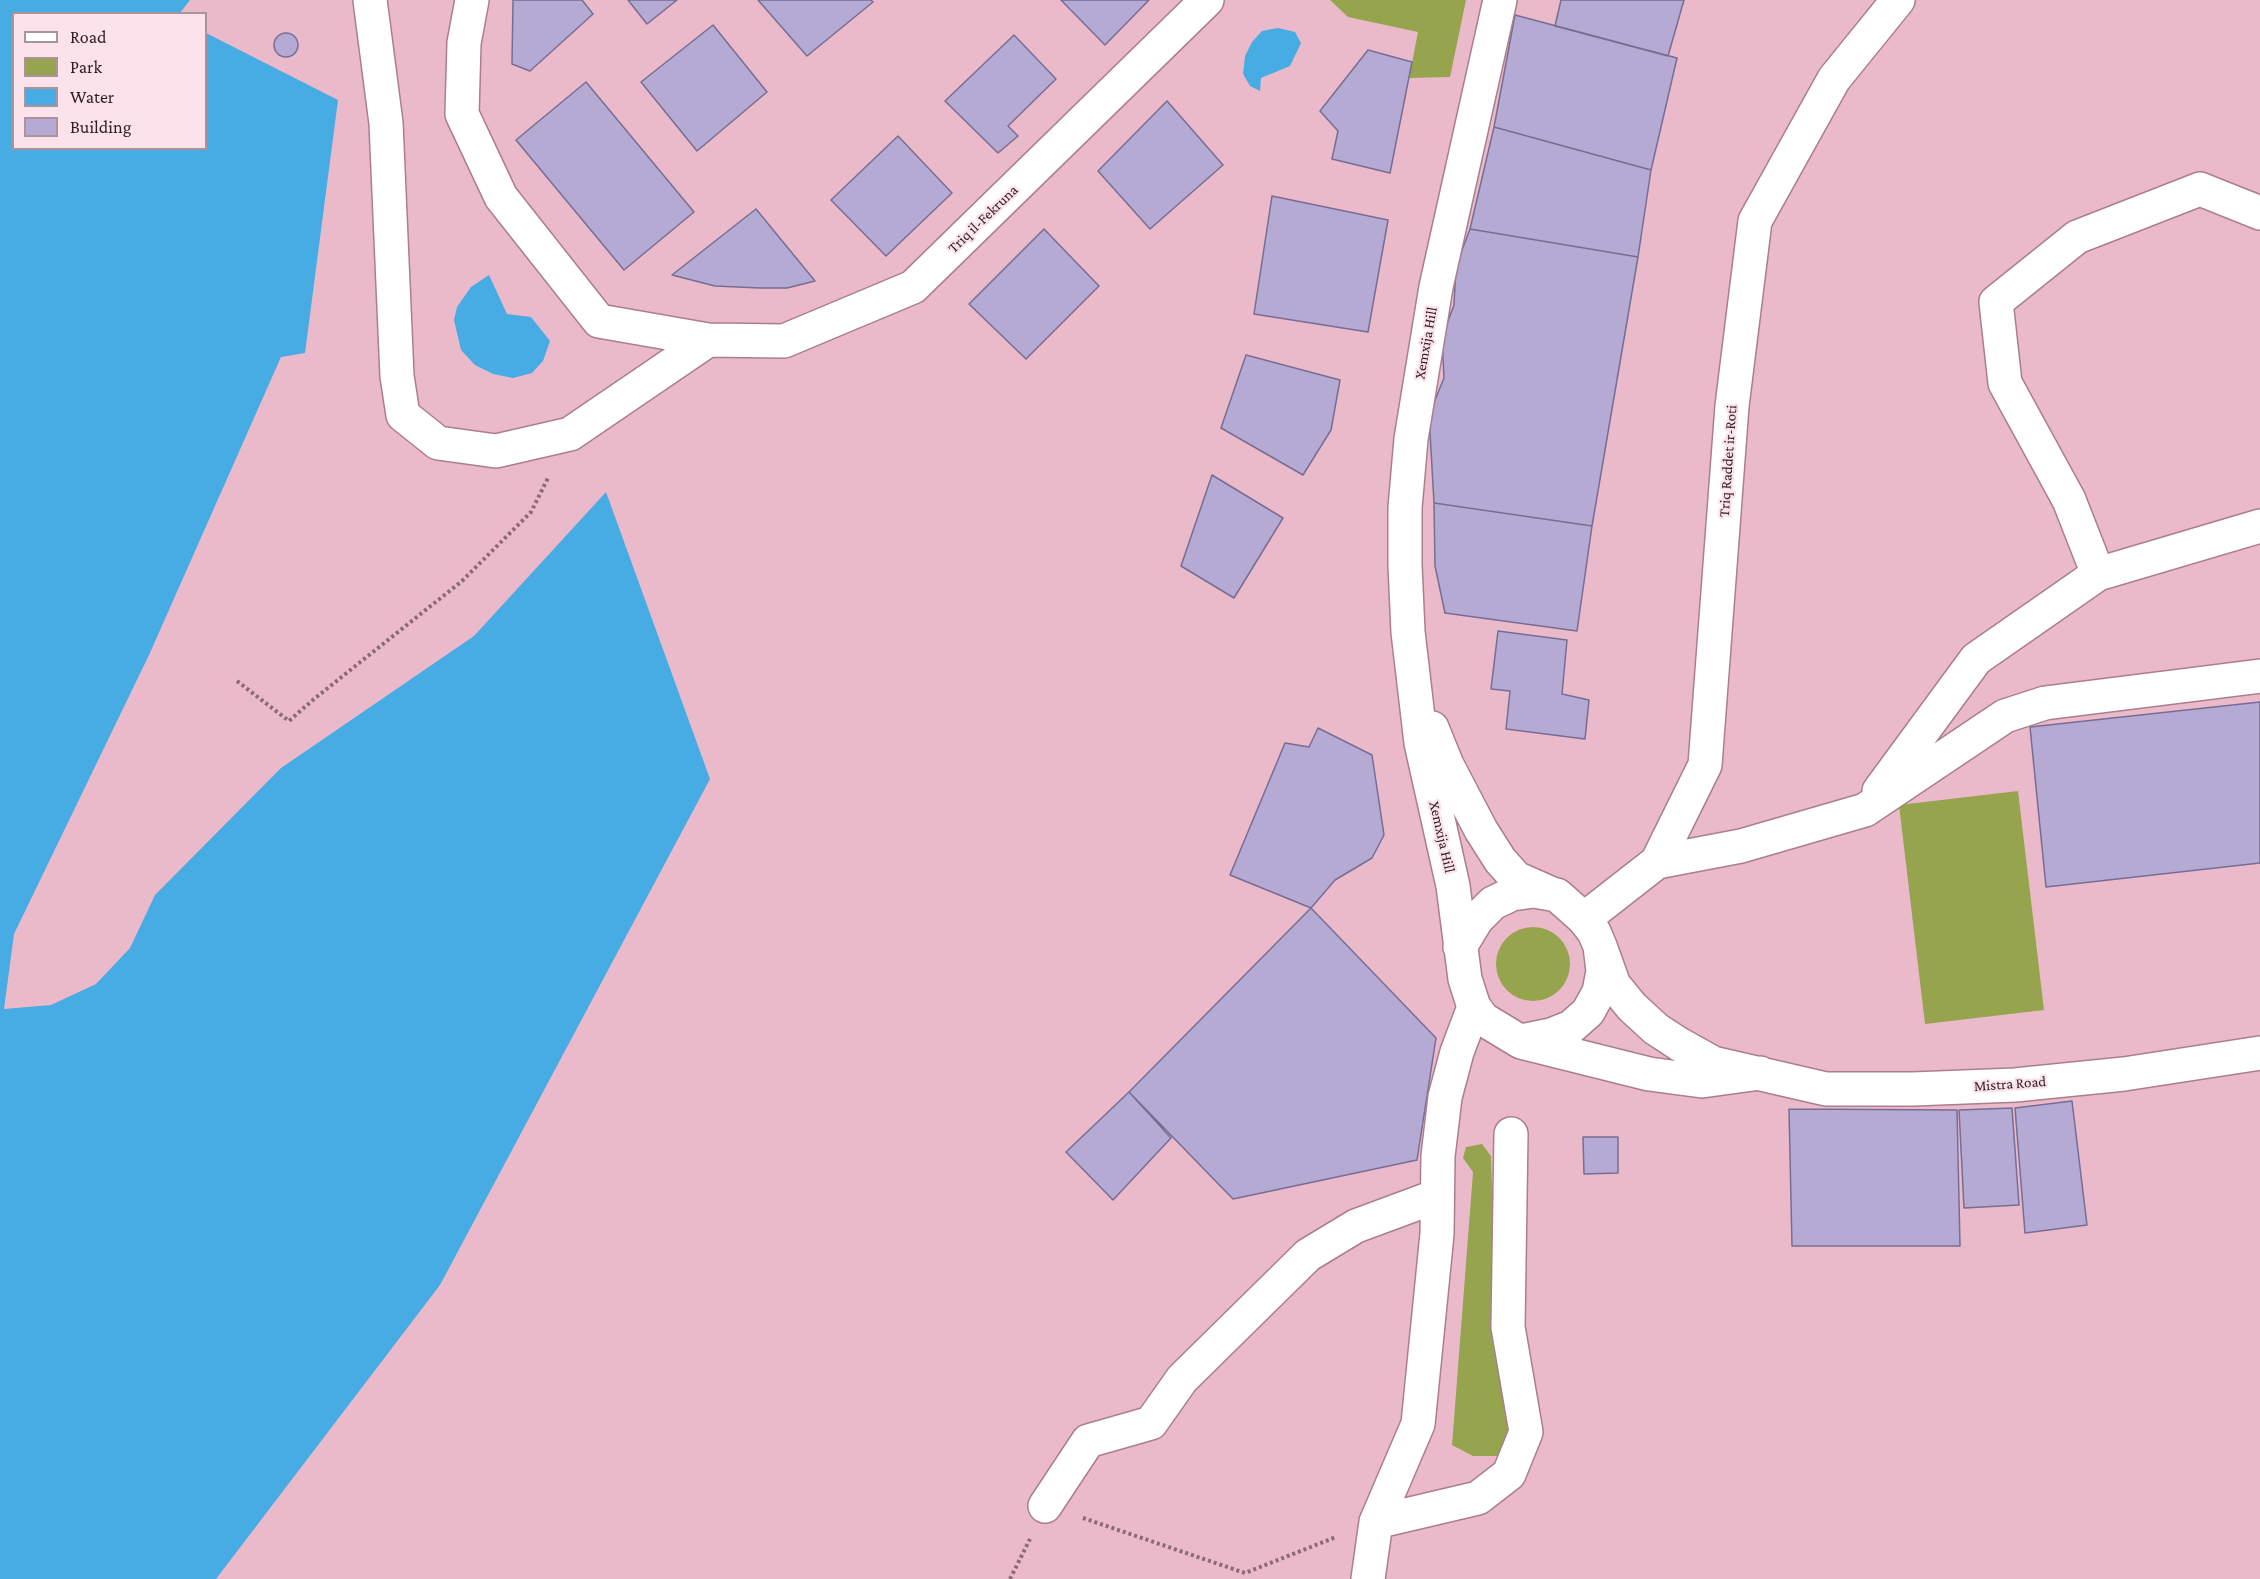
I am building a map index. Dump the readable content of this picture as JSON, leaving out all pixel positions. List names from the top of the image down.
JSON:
{
  "streets": {
    "street": [
      "Triq il-Fekruna",
      "Xemxija Hill",
      "Triq Raddet ir-Roti",
      "Mistra Road"
    ]
  },
  "crossings": [
    ["Xemxija Hill", "Triq Raddet ir-Roti"],
    ["Xemxija Hill", "Mistra Road"],
    ["Triq Raddet ir-Roti", "Mistra Road"]
  ],
  "legend": [
    "Road",
    "Park",
    "Water",
    "Building"
  ]
}
